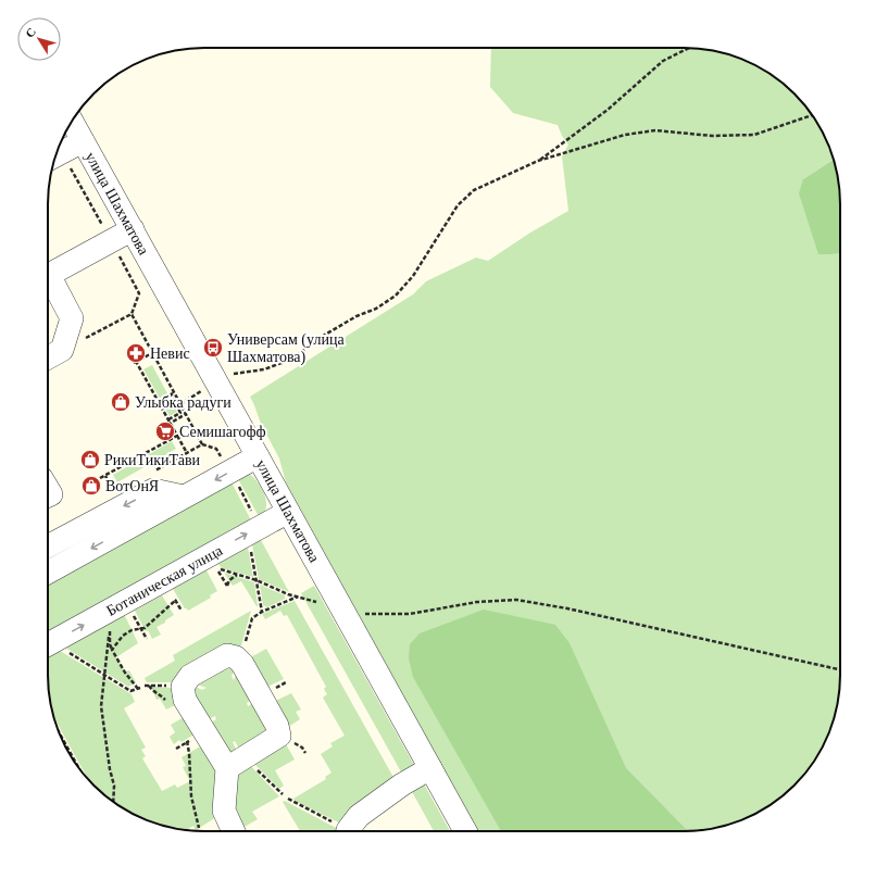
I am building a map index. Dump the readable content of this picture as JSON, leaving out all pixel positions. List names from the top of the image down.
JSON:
{
  "streets": {
    "street": ["улица Шахматова", "Ботаническая улица"]
  },
  "crossings": [
    ["улица Шахматова", "Ботаническая улица"]
  ],
  "places": {
    "bus stop": ["Универсам (улица Шахматова)"],
    "pharmacy": ["Невис"],
    "shop": ["Улыбка радуги", "РикиТикиТави", "ВотОнЯ"],
    "supermarket": ["Семишагофф"]
  },
  "north": "top left"
}
